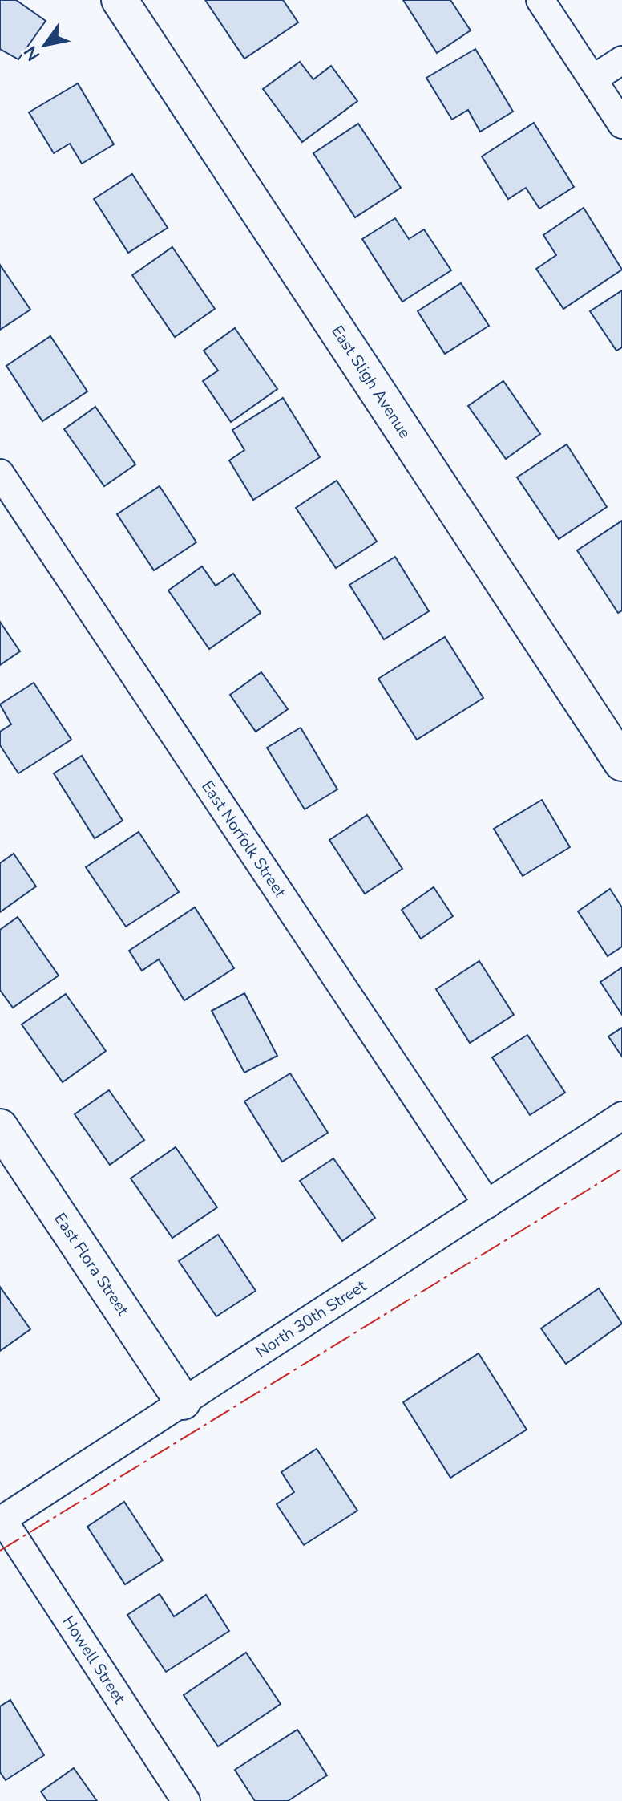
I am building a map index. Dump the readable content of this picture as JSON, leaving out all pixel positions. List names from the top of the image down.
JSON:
{
  "streets": {
    "street": [
      "East Sligh Avenue",
      "East Norfolk Street",
      "East Flora Street",
      "North 30th Street",
      "Howell Street"
    ]
  },
  "crossings": [
    ["East Norfolk Street", "North 30th Street"],
    ["East Flora Street", "North 30th Street"],
    ["North 30th Street", "Howell Street"]
  ],
  "north": "bottom left"
}
